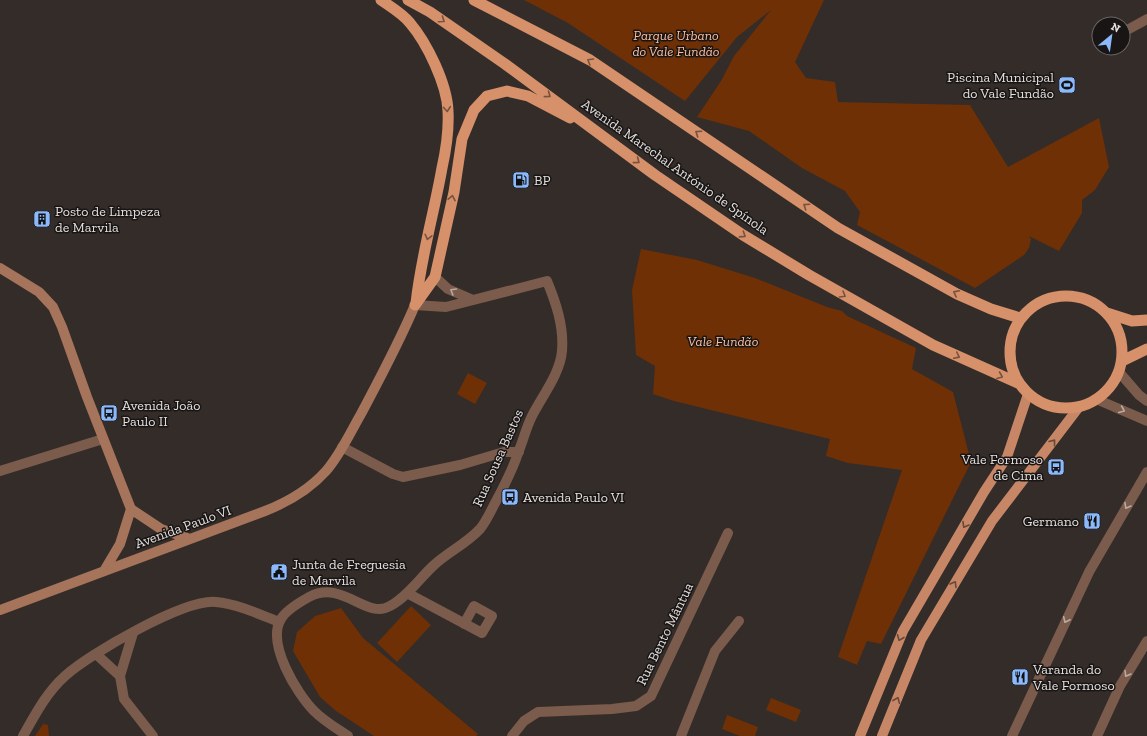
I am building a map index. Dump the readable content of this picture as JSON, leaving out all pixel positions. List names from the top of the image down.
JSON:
{
  "streets": {
    "highway": ["Avenida Marechal António de Spínola"],
    "main road": ["Avenida Paulo VI"],
    "street": ["Rua Sousa Bastos", "Rua Bento Mântua"]
  },
  "parks": ["Parque Urbano do Vale Fundão", "Vale Fundão"],
  "places": {
    "sports": ["Piscina Municipal do Vale Fundão"],
    "fuel station": ["BP"],
    "building": ["Posto de Limpeza de Marvila"],
    "bus stop": ["Avenida João Paulo II", "Vale Formoso de Cima", "Avenida Paulo VI"],
    "restaurant": ["Germano", "Varanda do Vale Formoso"],
    "public building": ["Junta de Freguesia de Marvila"]
  },
  "north": "top right"
}
